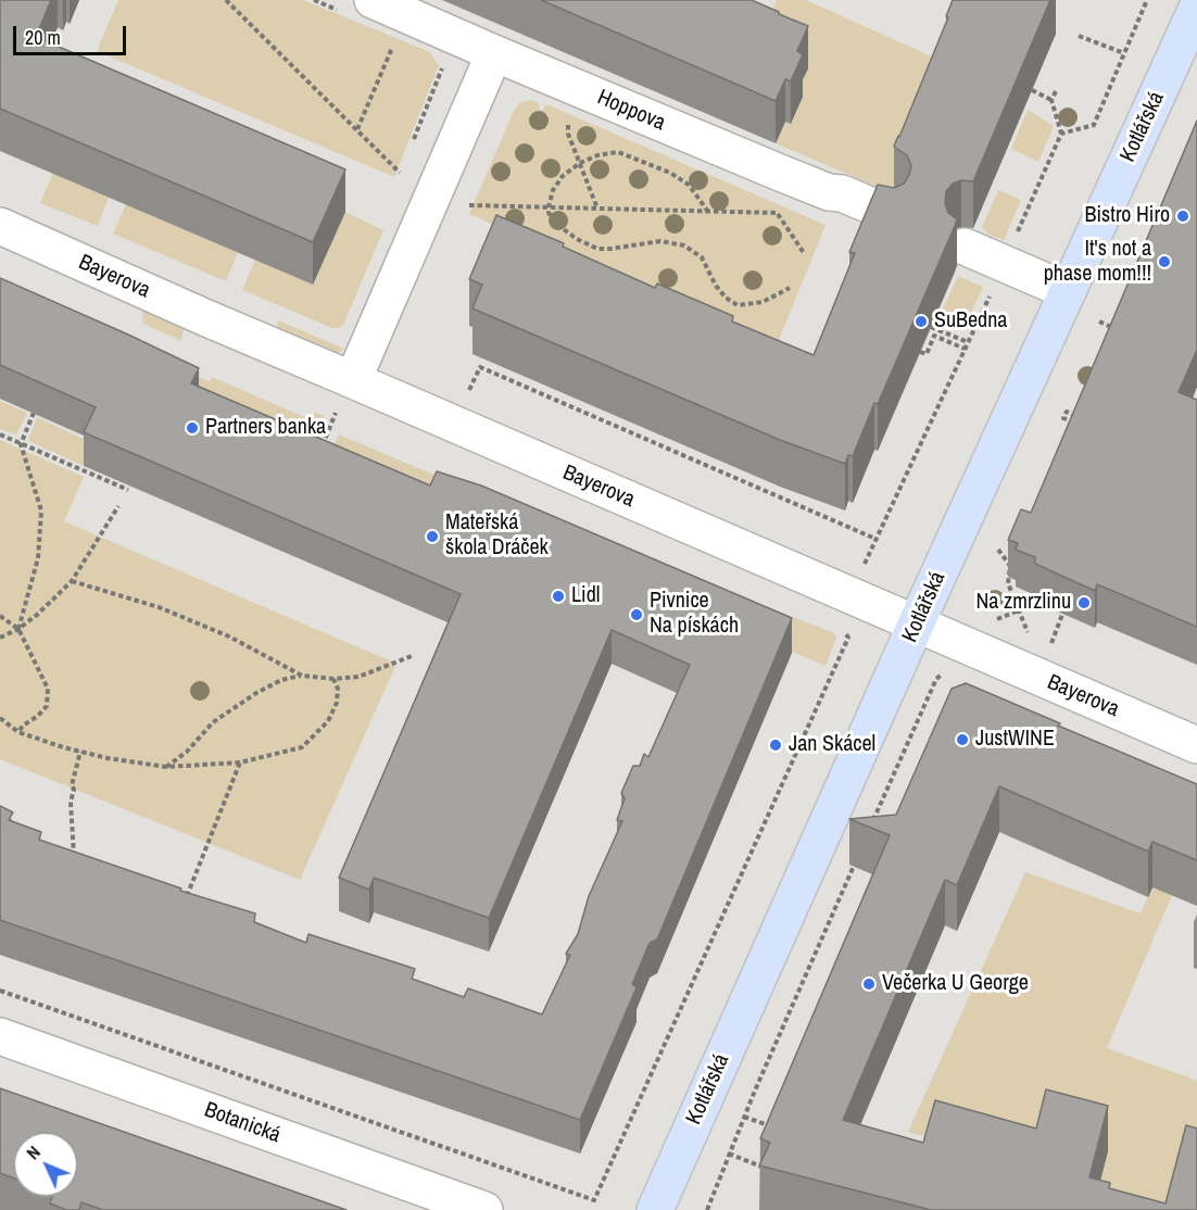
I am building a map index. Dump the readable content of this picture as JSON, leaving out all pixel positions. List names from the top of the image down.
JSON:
{
  "streets": {
    "main road": ["Kotlářská"],
    "street": ["Hoppova", "Bayerova", "Botanická"]
  },
  "crossings": [
    ["Kotlářská", "Bayerova"]
  ],
  "places": [
    "Bistro Hiro",
    "It's not a phase mom!!!",
    "SuBedna",
    "Partners banka",
    "Mateřská škola Dráček",
    "Lidl",
    "Na zmrzlinu",
    "Pivnice Na pískách",
    "JustWINE",
    "Jan Skácel",
    "Večerka U George"
  ],
  "scale_bar": "20 m",
  "north": "top left"
}
